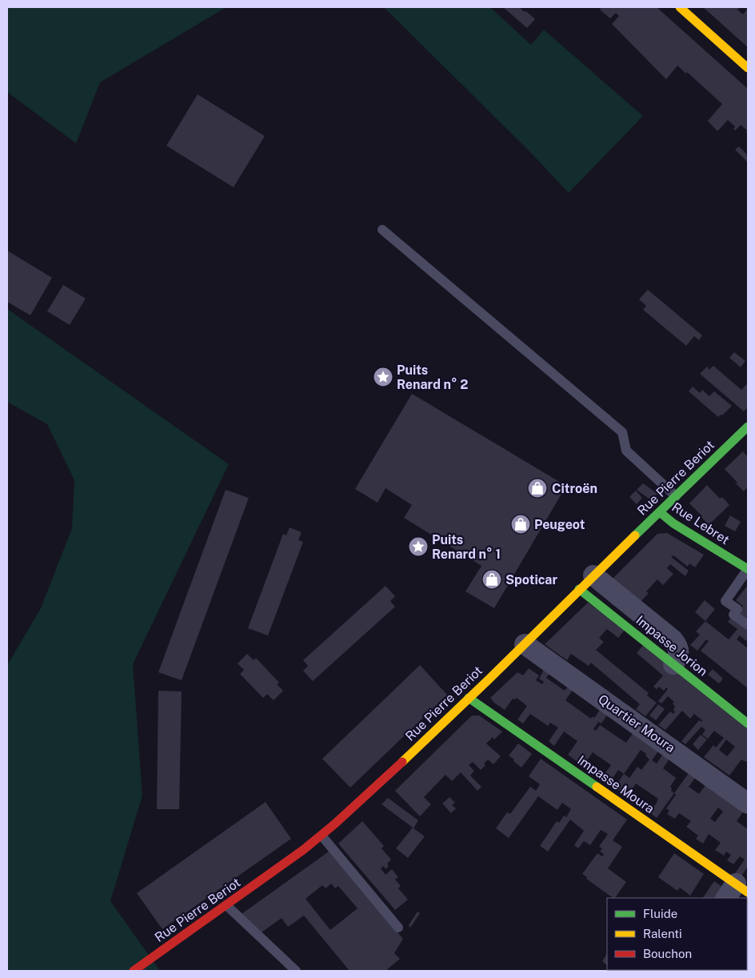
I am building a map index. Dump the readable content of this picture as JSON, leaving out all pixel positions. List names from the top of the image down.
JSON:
{
  "streets": {
    "main road": [
      "Rue Pierre Beriot",
      "Rue Lebret",
      "Impasse Jorion",
      "Impasse Moura"
    ],
    "street": ["Quartier Moura"]
  },
  "crossings": [
    ["Rue Pierre Beriot", "Rue Lebret"],
    ["Rue Pierre Beriot", "Quartier Moura"],
    ["Rue Pierre Beriot", "Impasse Moura"]
  ],
  "places": {
    "place": ["Puits Renard n° 2", "Puits Renard n° 1"],
    "shop": ["Citroën", "Peugeot", "Spoticar"]
  },
  "legend": ["Fluide", "Ralenti", "Bouchon"]
}
